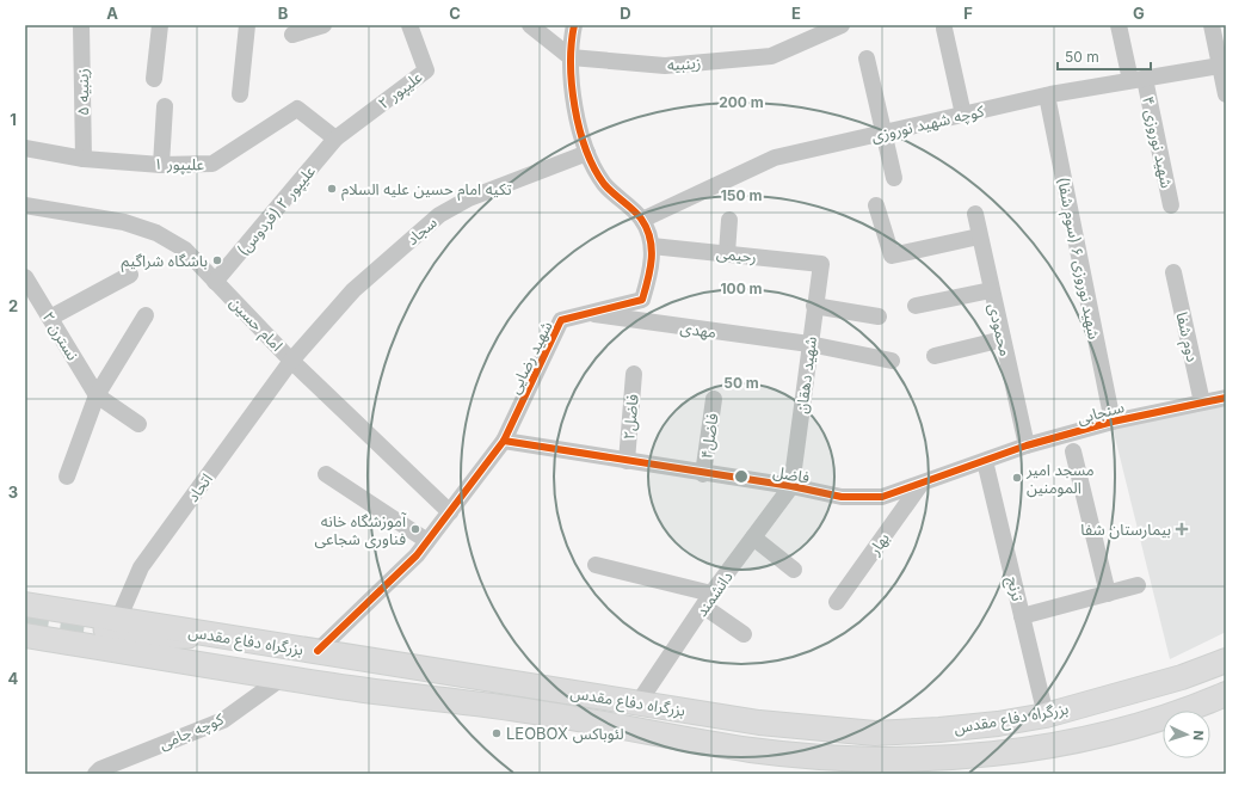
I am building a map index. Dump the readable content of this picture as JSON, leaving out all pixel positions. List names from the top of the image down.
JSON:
{
  "streets": {
    "highway": ["بزرگراه دفاع مقدس"],
    "street": [
      "زینبیه",
      "علیپور ۲",
      "زینبیه ۵",
      "کوچه شهید نوروزی",
      "شهید نوروزی ۴",
      "علیپور ۱",
      "علیپور ۲ (فردوس)",
      "سجاد",
      "رحیمی",
      "شهید نوروزی ۶ (سوم شفا)",
      "امام حسین",
      "مهدی",
      "محمودی",
      "نسترن ۲",
      "دوم شفا",
      "شهید رضایی",
      "شهید دهقان",
      "سنجابی",
      "فاضل۲",
      "فاضل۴",
      "فاضل",
      "اتحاد",
      "بهار",
      "ترنج",
      "دانشمند",
      "کوچه جامی"
    ]
  },
  "crossings": [
    ["زینبیه", "شهید رضایی"],
    ["علیپور ۲", "علیپور ۱"],
    ["علیپور ۲", "علیپور ۲ (فردوس)"],
    ["زینبیه ۵", "علیپور ۱"],
    ["کوچه شهید نوروزی", "شهید نوروزی ۴"],
    ["کوچه شهید نوروزی", "شهید نوروزی ۶ (سوم شفا)"],
    ["کوچه شهید نوروزی", "شهید رضایی"],
    ["علیپور ۱", "علیپور ۲ (فردوس)"],
    ["علیپور ۲ (فردوس)", "امام حسین"],
    ["سجاد", "امام حسین"],
    ["سجاد", "شهید رضایی"],
    ["سجاد", "اتحاد"],
    ["رحیمی", "شهید رضایی"],
    ["رحیمی", "شهید دهقان"],
    ["شهید نوروزی ۶ (سوم شفا)", "سنجابی"],
    ["امام حسین", "شهید رضایی"],
    ["امام حسین", "اتحاد"],
    ["مهدی", "شهید رضایی"],
    ["مهدی", "شهید دهقان"],
    ["محمودی", "سنجابی"],
    ["دوم شفا", "سنجابی"],
    ["شهید رضایی", "فاضل"],
    ["شهید رضایی", "بزرگراه دفاع مقدس"],
    ["شهید دهقان", "فاضل"],
    ["شهید دهقان", "دانشمند"],
    ["سنجابی", "فاضل"],
    ["سنجابی", "ترنج"],
    ["فاضل۲", "فاضل"],
    ["فاضل۴", "فاضل"],
    ["فاضل", "بهار"],
    ["فاضل", "ترنج"],
    ["فاضل", "دانشمند"],
    ["اتحاد", "بزرگراه دفاع مقدس"],
    ["ترنج", "بزرگراه دفاع مقدس"],
    ["دانشمند", "بزرگراه دفاع مقدس"],
    ["بزرگراه دفاع مقدس", "کوچه جامی"]
  ],
  "places": {
    "other": [
      "تکیه امام حسین علیه السلام",
      "باشگاه شراگیم",
      "مسجد امیر المومنین",
      "آموزشگاه خانه فناوری شجاعی",
      "LEOBOX لئوباکس"
    ],
    "health": ["بیمارستان شفا"]
  },
  "scale_bar": "50 m",
  "north": "right",
  "grid": {
    "columns": [
      "A",
      "B",
      "C",
      "D",
      "E",
      "F",
      "G"
    ],
    "rows": [
      "1",
      "2",
      "3",
      "4"
    ]
  },
  "rings": [
    "200 m",
    "150 m",
    "100 m",
    "50 m"
  ]
}
